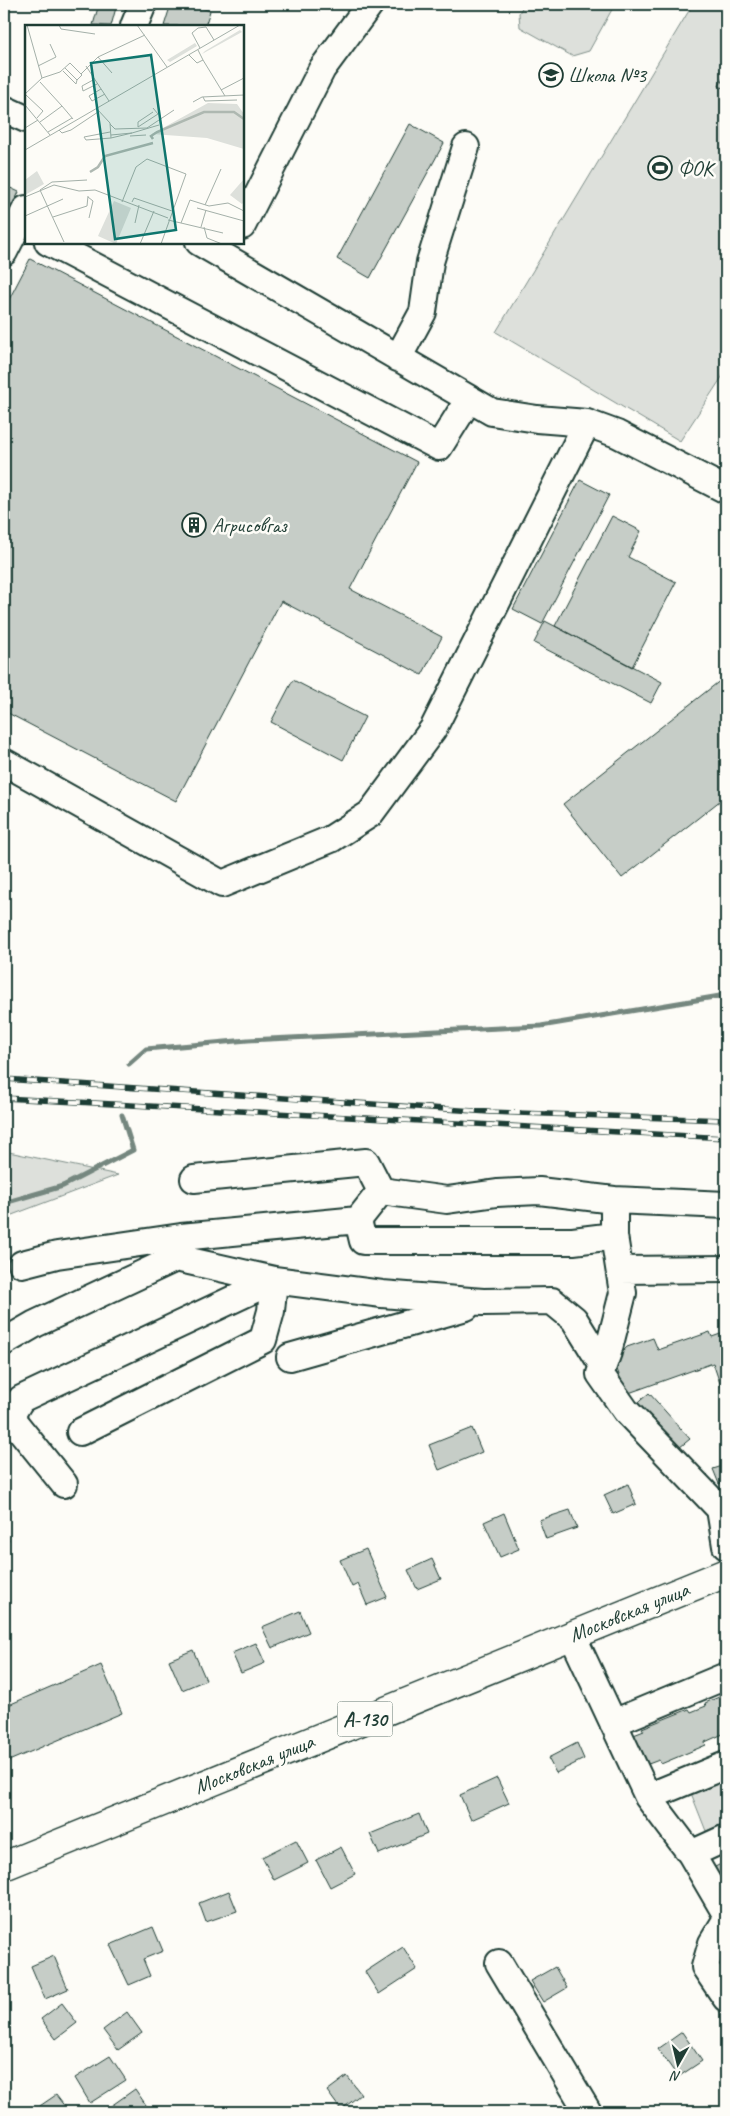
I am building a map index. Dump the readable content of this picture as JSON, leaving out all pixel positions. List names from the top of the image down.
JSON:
{
  "streets": {
    "main road": ["Московская улица", "А-130"]
  },
  "places": {
    "school or university": ["Школа №3"],
    "sports": ["ФОК"],
    "building": ["Агрисовгаз"]
  },
  "north": "bottom"
}
